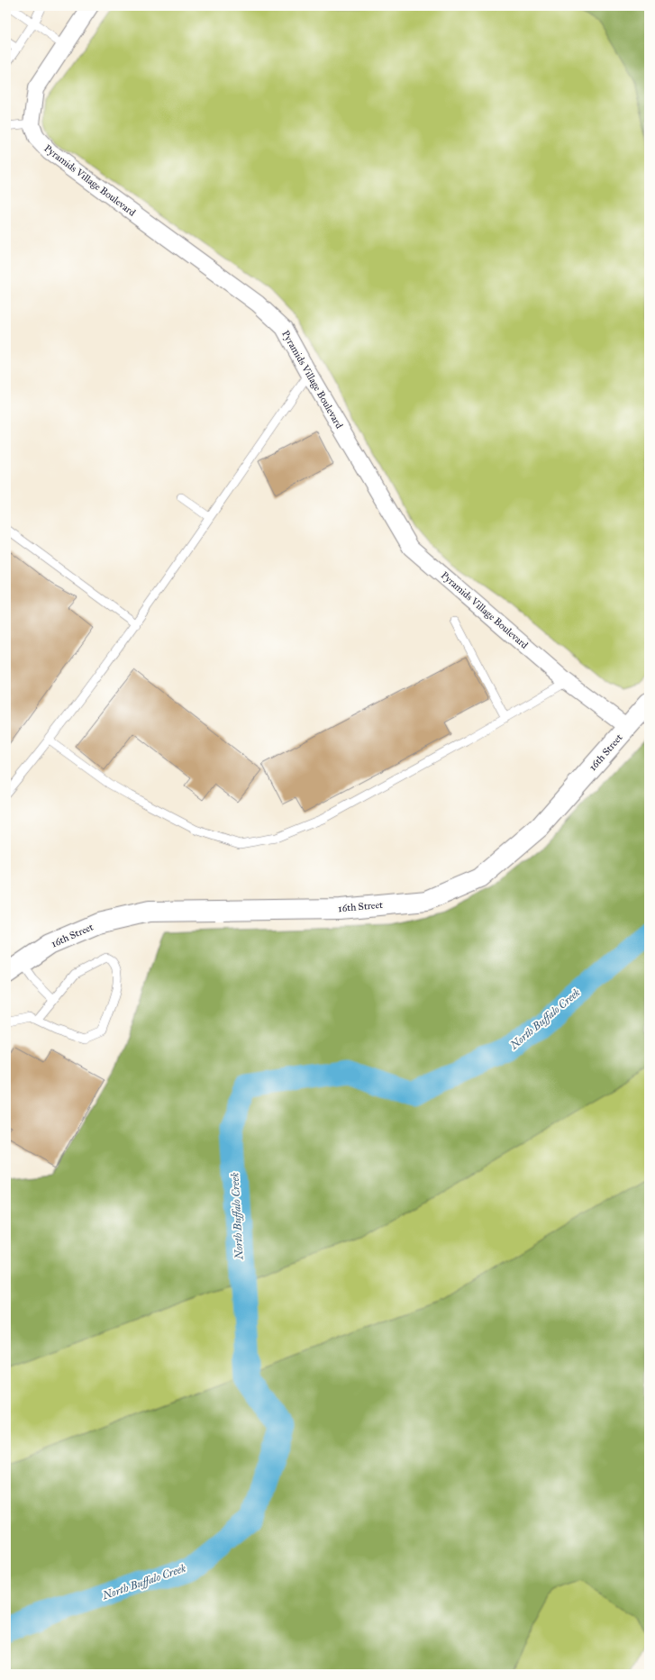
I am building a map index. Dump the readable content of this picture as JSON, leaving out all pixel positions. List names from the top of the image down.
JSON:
{
  "streets": {
    "street": ["Pyramids Village Boulevard", "16th Street"]
  },
  "crossings": [
    ["Pyramids Village Boulevard", "16th Street"]
  ],
  "water": ["North Buffalo Creek"]
}
